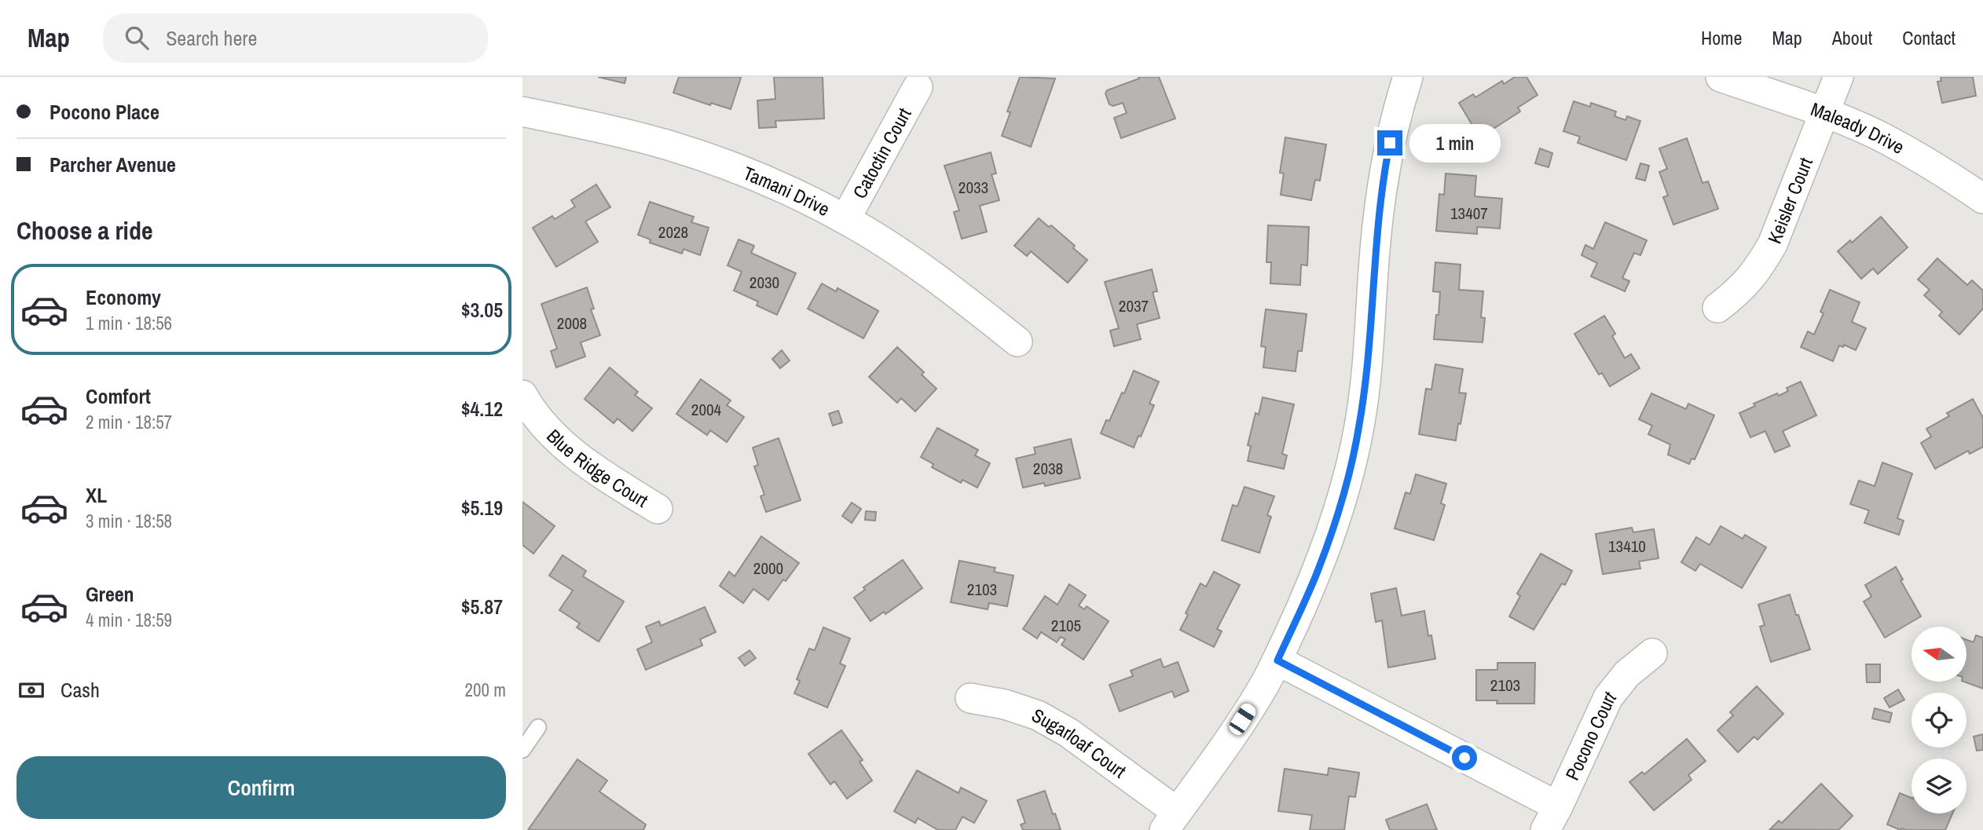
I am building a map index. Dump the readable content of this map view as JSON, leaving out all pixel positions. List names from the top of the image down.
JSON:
{
  "streets": {
    "street": [
      "Maleady Drive",
      "Catoctin Court",
      "Tamani Drive",
      "Keisler Court",
      "Blue Ridge Court",
      "Pocono Court",
      "Sugarloaf Court"
    ]
  },
  "crossings": [
    ["Maleady Drive", "Keisler Court"],
    ["Catoctin Court", "Tamani Drive"]
  ],
  "house_numbers": [
    "2033",
    "13407",
    "2028",
    "2030",
    "2037",
    "2008",
    "2004",
    "2038",
    "13410",
    "2000",
    "2103",
    "2105",
    "2103"
  ],
  "north": "left",
  "page": {
    "header": "Map",
    "search": "Search here",
    "nav": [
      "Home",
      "Map",
      "About",
      "Contact"
    ],
    "banner": ["Pocono Place", "Parcher Avenue"],
    "bubble": "1 min",
    "heading": "Choose a ride",
    "list": [
      {
        "name": "Economy",
        "note": "1 min · 18:56",
        "value": "$3.05"
      },
      {
        "name": "Comfort",
        "note": "2 min · 18:57",
        "value": "$4.12"
      },
      {
        "name": "XL",
        "note": "3 min · 18:58",
        "value": "$5.19"
      },
      {
        "name": "Green",
        "note": "4 min · 18:59",
        "value": "$5.87"
      }
    ],
    "pay": ["Cash", "200 m"],
    "buttons": "Confirm"
  }
}
